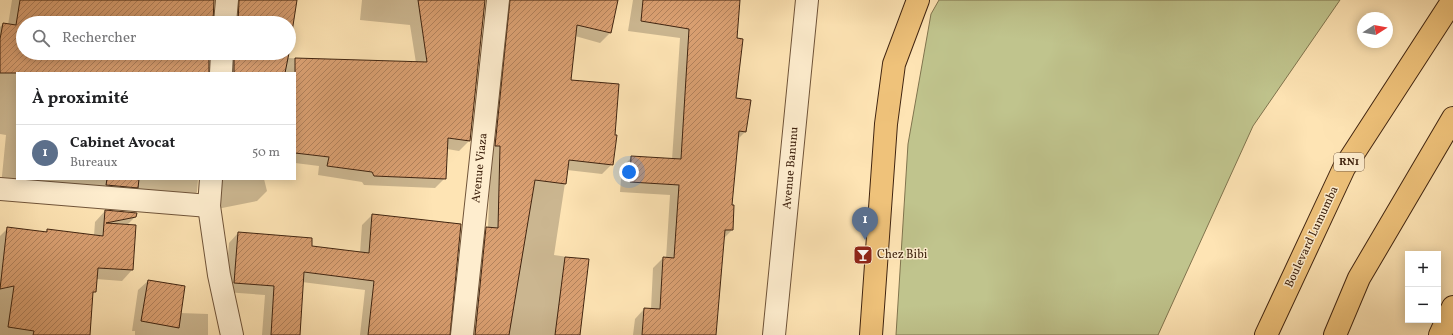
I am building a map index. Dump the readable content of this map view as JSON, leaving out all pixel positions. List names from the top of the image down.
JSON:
{
  "streets": {
    "highway": ["RN1", "Boulevard Lumumba"],
    "street": ["Avenue Viaza", "Avenue Banunu"]
  },
  "places": {
    "bar": ["Chez Bibi"]
  },
  "north": "right",
  "page": {
    "search": "Rechercher",
    "heading": "À proximité",
    "list": [
      {
        "mark": "1",
        "name": "Cabinet Avocat",
        "note": "Bureaux",
        "value": "50 m"
      }
    ],
    "pins": "1",
    "map_buttons": ["+", "−"]
  }
}
